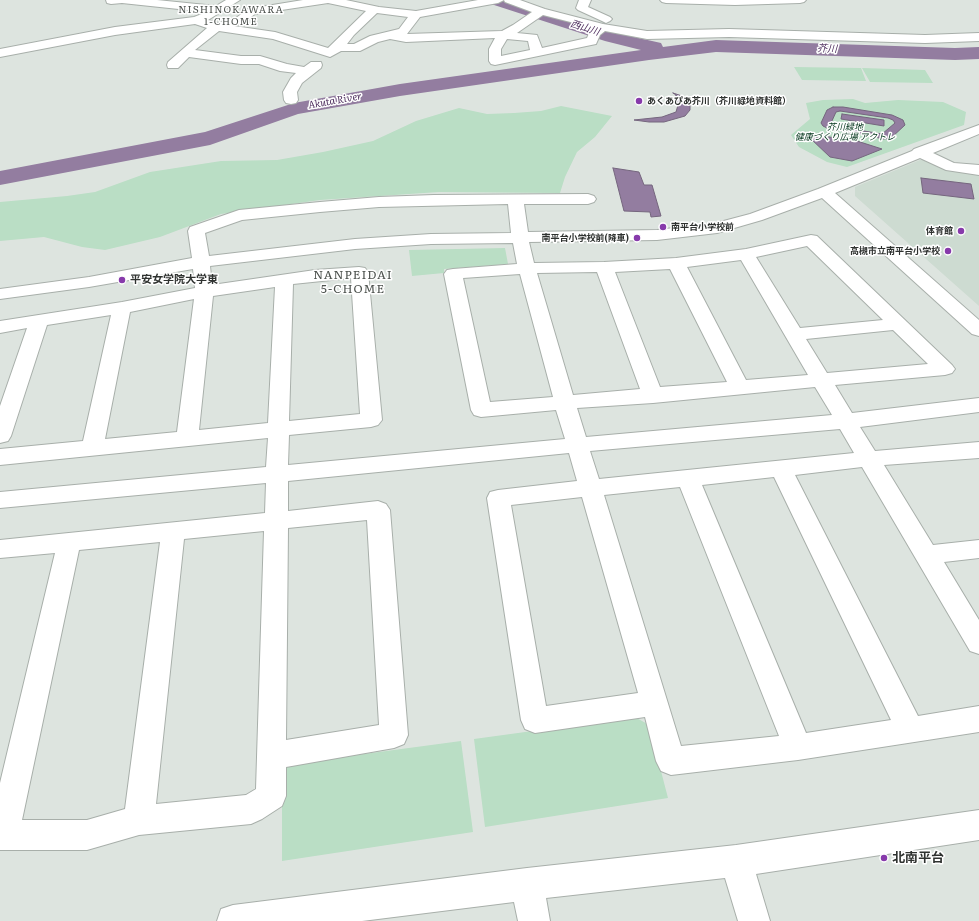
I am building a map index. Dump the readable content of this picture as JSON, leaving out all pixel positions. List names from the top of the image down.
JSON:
{
  "districts": ["NISHINOKAWARA 1-CHOME", "NANPEIDAI 5-CHOME"],
  "water": ["西山川", "芥川", "Akuta River"],
  "parks": ["芥川緑地 健康づくり広場 アクトレ"],
  "places": [
    "あくあぴあ芥川（芥川緑地資料館）",
    "南平台小学校前",
    "体育館",
    "南平台小学校前(降車)",
    "高槻市立南平台小学校",
    "平安女学院大学東",
    "北南平台"
  ]
}
